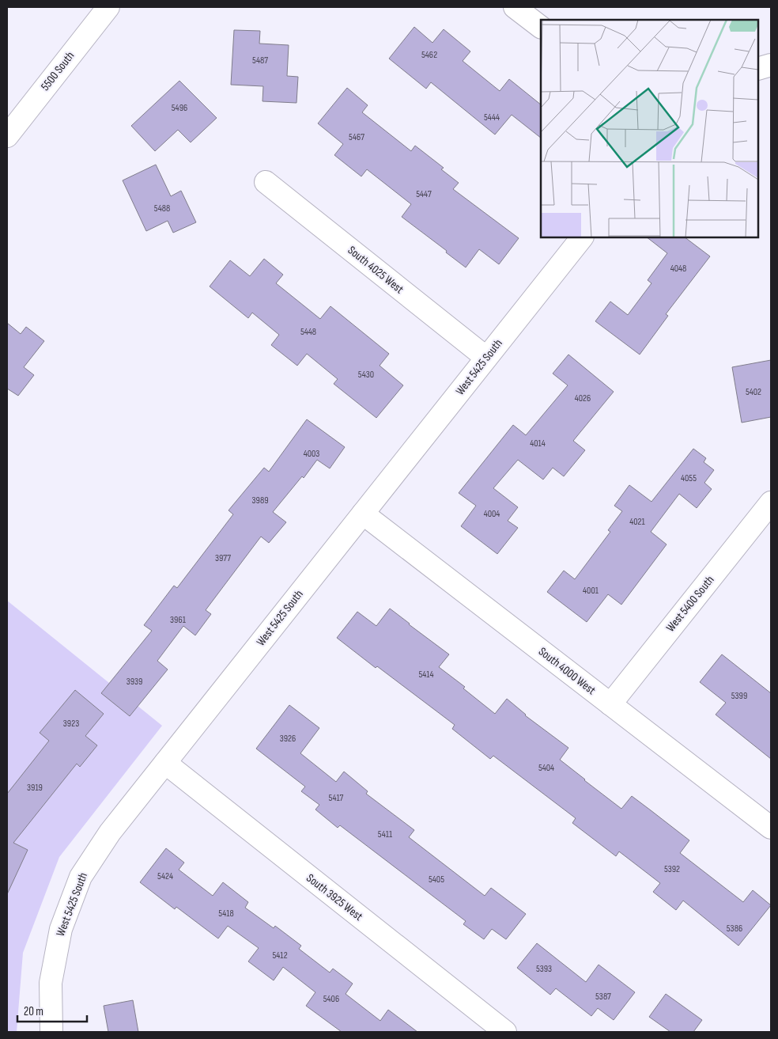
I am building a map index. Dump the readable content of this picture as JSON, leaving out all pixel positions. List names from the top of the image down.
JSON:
{
  "streets": {
    "street": [
      "5500 South",
      "South 4025 West",
      "West 5425 South",
      "West 5400 South",
      "South 4000 West",
      "South 3925 West"
    ]
  },
  "crossings": [
    ["South 4025 West", "West 5425 South"],
    ["West 5425 South", "South 4000 West"],
    ["West 5425 South", "South 3925 West"],
    ["West 5400 South", "South 4000 West"]
  ],
  "house_numbers": [
    "5462",
    "5487",
    "5496",
    "5444",
    "5467",
    "5447",
    "5488",
    "4048",
    "5448",
    "5430",
    "5402",
    "4026",
    "4014",
    "4003",
    "4055",
    "3989",
    "4004",
    "4021",
    "3977",
    "4001",
    "3961",
    "5414",
    "3939",
    "5399",
    "3923",
    "3926",
    "5404",
    "3919",
    "5417",
    "5411",
    "5392",
    "5424",
    "5405",
    "5418",
    "5386",
    "5412",
    "5393",
    "5387",
    "5406"
  ],
  "scale_bar": "20 m"
}
